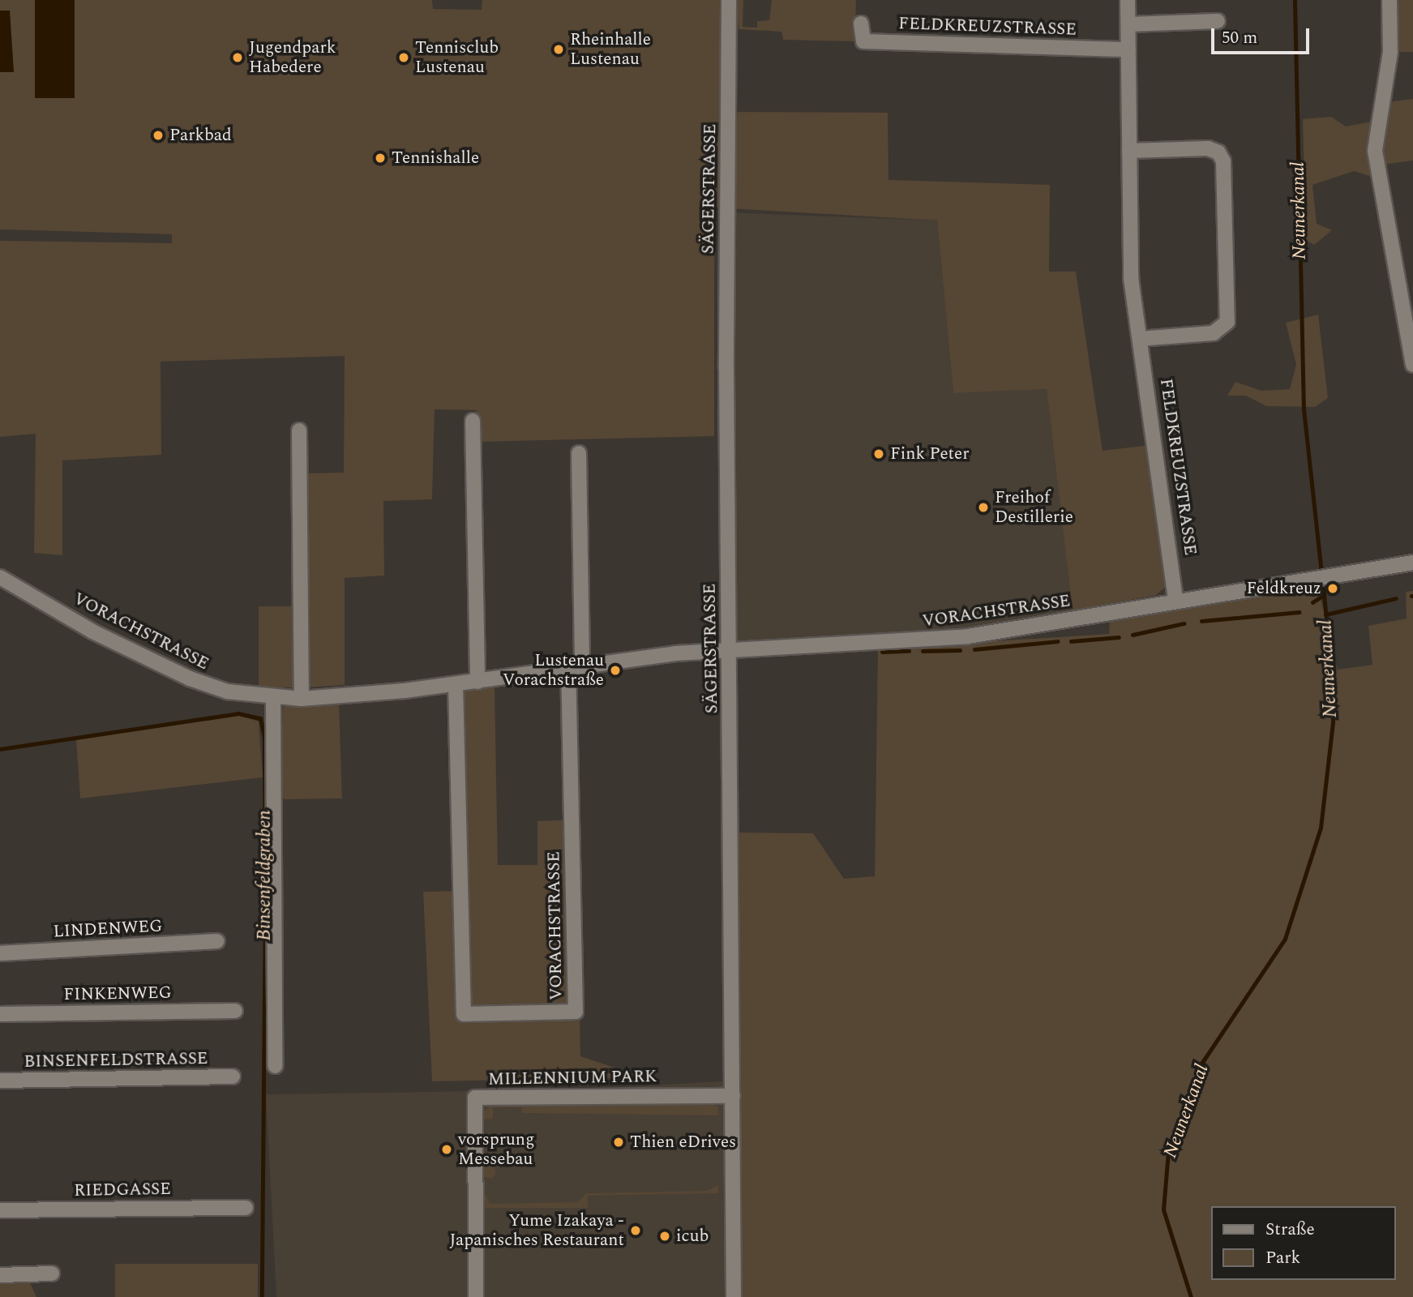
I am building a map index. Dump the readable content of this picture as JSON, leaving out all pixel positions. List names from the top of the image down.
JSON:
{
  "streets": {
    "street": [
      "FELDKREUZSTRASSE",
      "SÄGERSTRASSE",
      "VORACHSTRASSE",
      "LINDENWEG",
      "FINKENWEG",
      "BINSENFELDSTRASSE",
      "MILLENNIUM PARK",
      "RIEDGASSE"
    ]
  },
  "crossings": [
    ["FELDKREUZSTRASSE", "VORACHSTRASSE"],
    ["SÄGERSTRASSE", "VORACHSTRASSE"],
    ["SÄGERSTRASSE", "MILLENNIUM PARK"]
  ],
  "water": ["Neunerkanal", "Binsenfeldgraben"],
  "places": [
    "Rheinhalle Lustenau",
    "Jugendpark Habedere",
    "Tennisclub Lustenau",
    "Parkbad",
    "Tennishalle",
    "Fink Peter",
    "Freihof Destillerie",
    "Feldkreuz",
    "Lustenau Vorachstraße",
    "Thien eDrives",
    "vorsprung Messebau",
    "Yume Izakaya - Japanisches Restaurant",
    "icub"
  ],
  "legend": ["Straße", "Park"],
  "scale_bar": "50 m"
}
